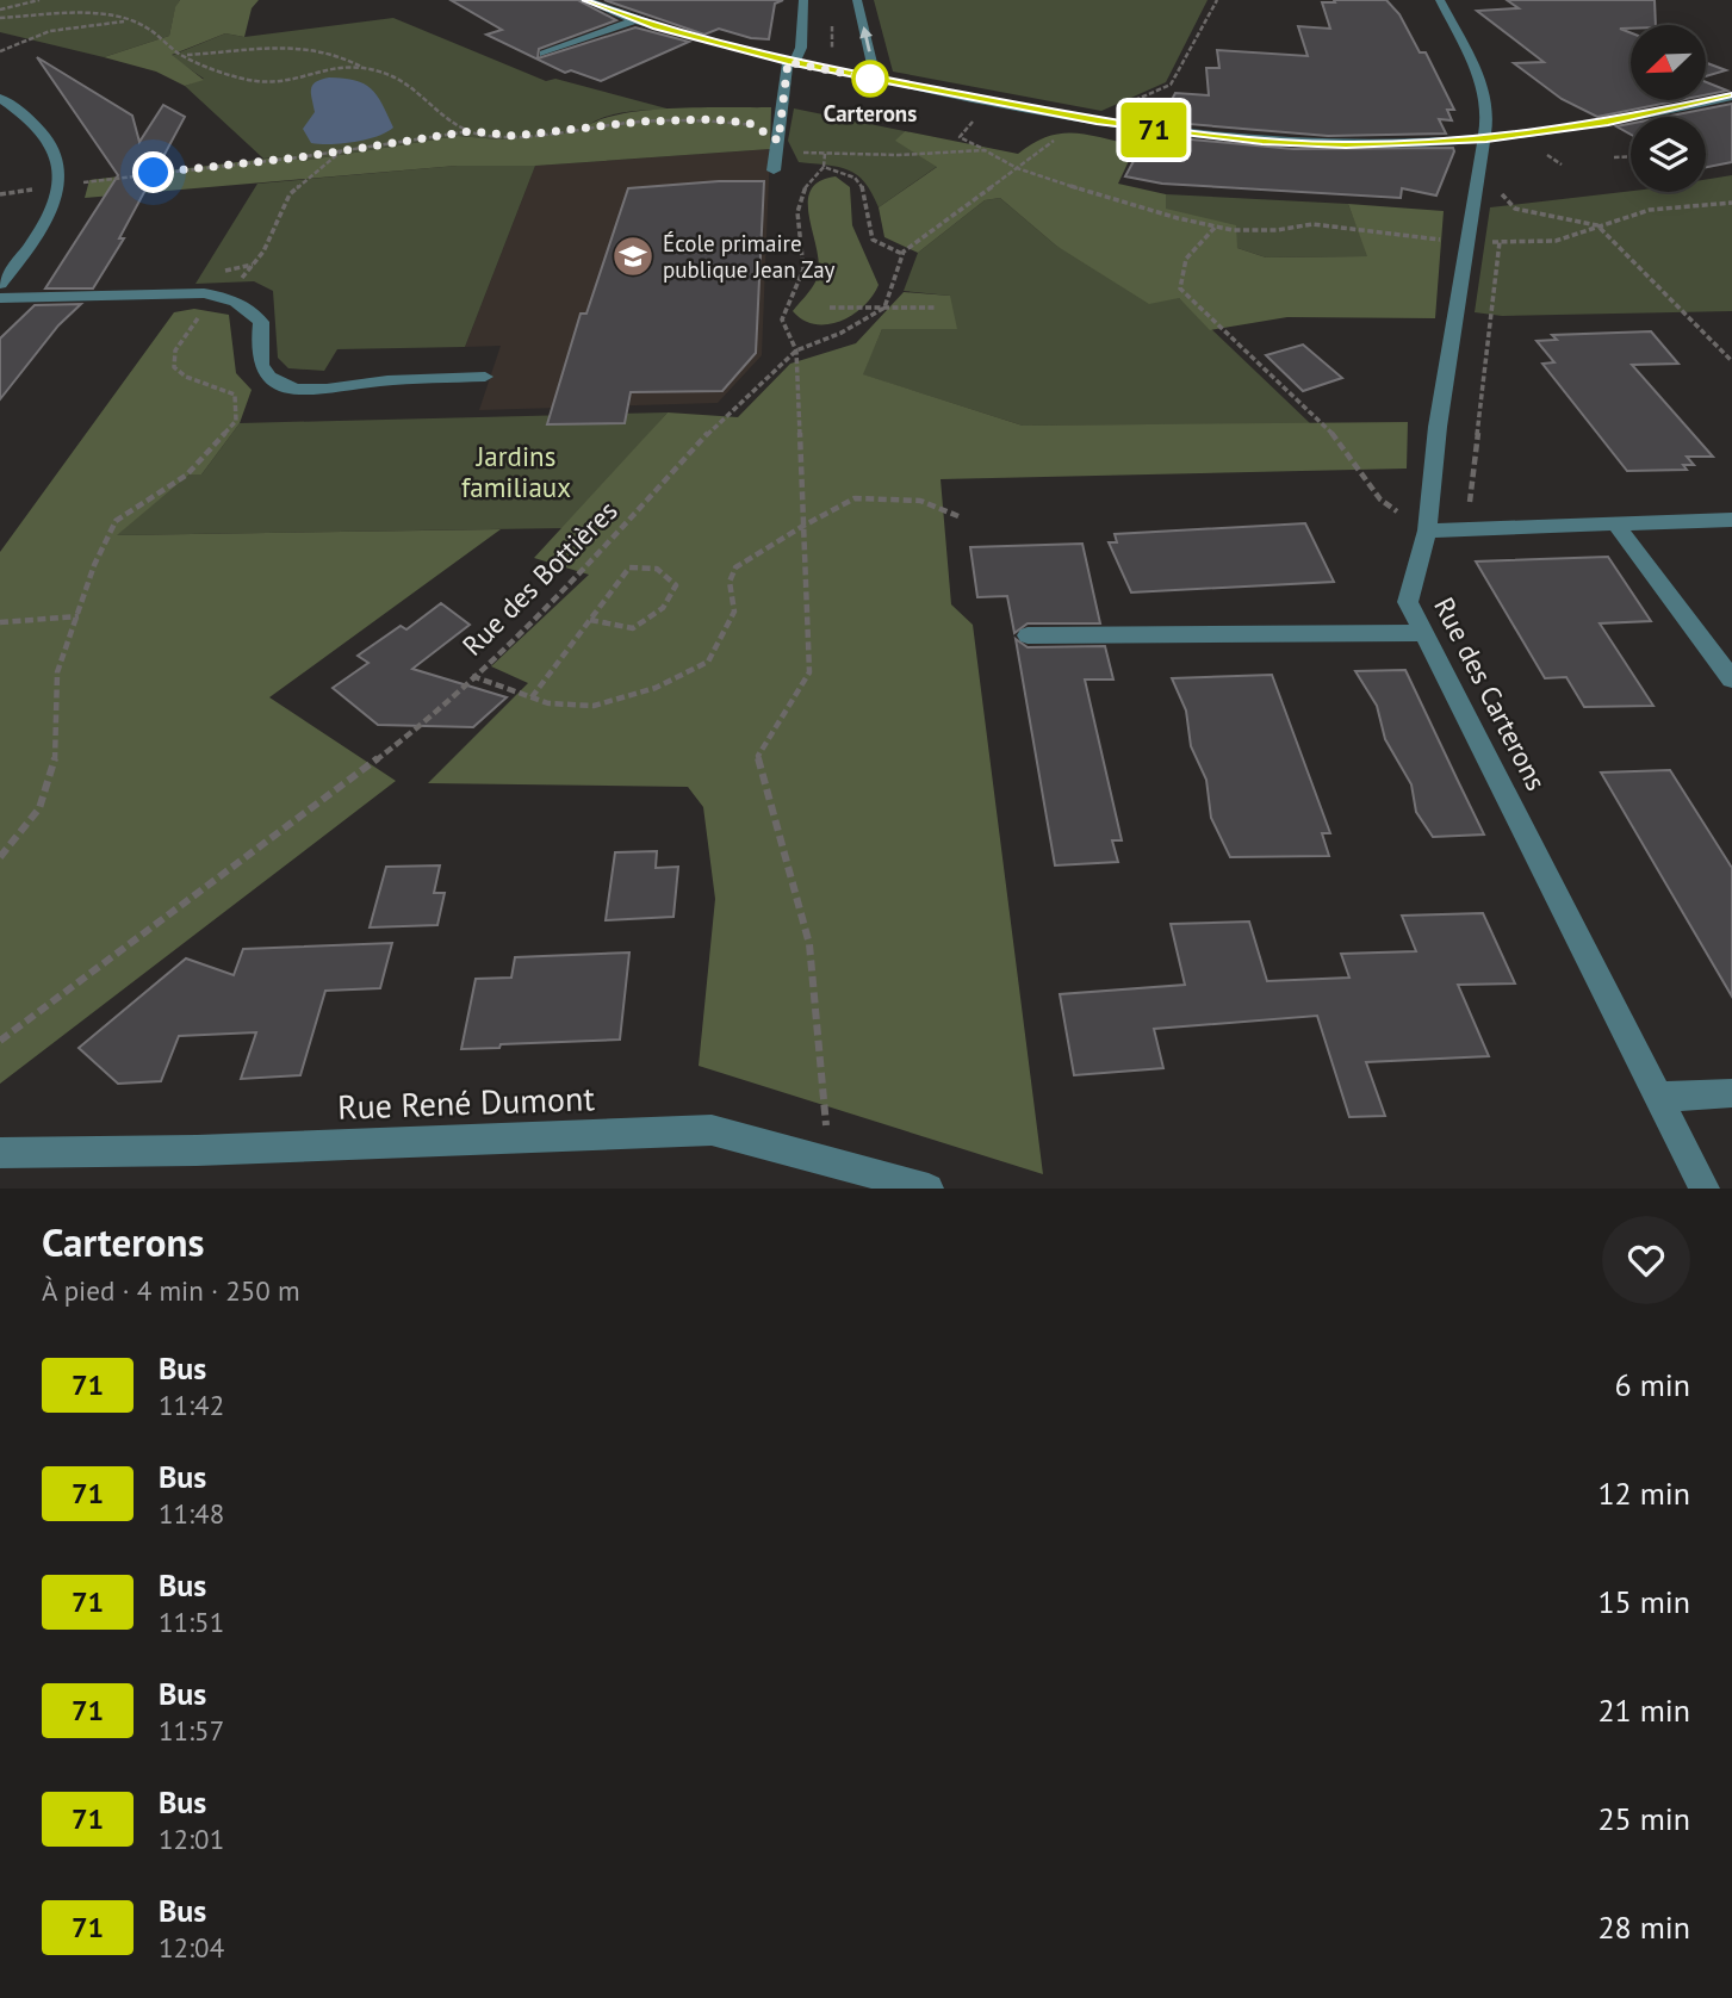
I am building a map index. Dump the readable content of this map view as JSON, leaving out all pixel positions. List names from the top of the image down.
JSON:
{
  "streets": {
    "street": ["Rue des Carterons", "Rue René Dumont"],
    "path": ["Rue des Bottières"]
  },
  "parks": ["Jardins familiaux"],
  "places": {
    "other": ["Carterons"],
    "school or university": ["École primaire publique Jean Zay"]
  },
  "lines": ["bus line 71"],
  "north": "bottom left",
  "page": {
    "on_map": "71",
    "heading": ["Carterons", "À pied · 4 min · 250 m"],
    "list": [
      {
        "mark": "71",
        "name": "Bus",
        "note": "11:42",
        "value": "6 min"
      },
      {
        "mark": "71",
        "name": "Bus",
        "note": "11:48",
        "value": "12 min"
      },
      {
        "mark": "71",
        "name": "Bus",
        "note": "11:51",
        "value": "15 min"
      },
      {
        "mark": "71",
        "name": "Bus",
        "note": "11:57",
        "value": "21 min"
      },
      {
        "mark": "71",
        "name": "Bus",
        "note": "12:01",
        "value": "25 min"
      },
      {
        "mark": "71",
        "name": "Bus",
        "note": "12:04",
        "value": "28 min"
      }
    ]
  }
}
